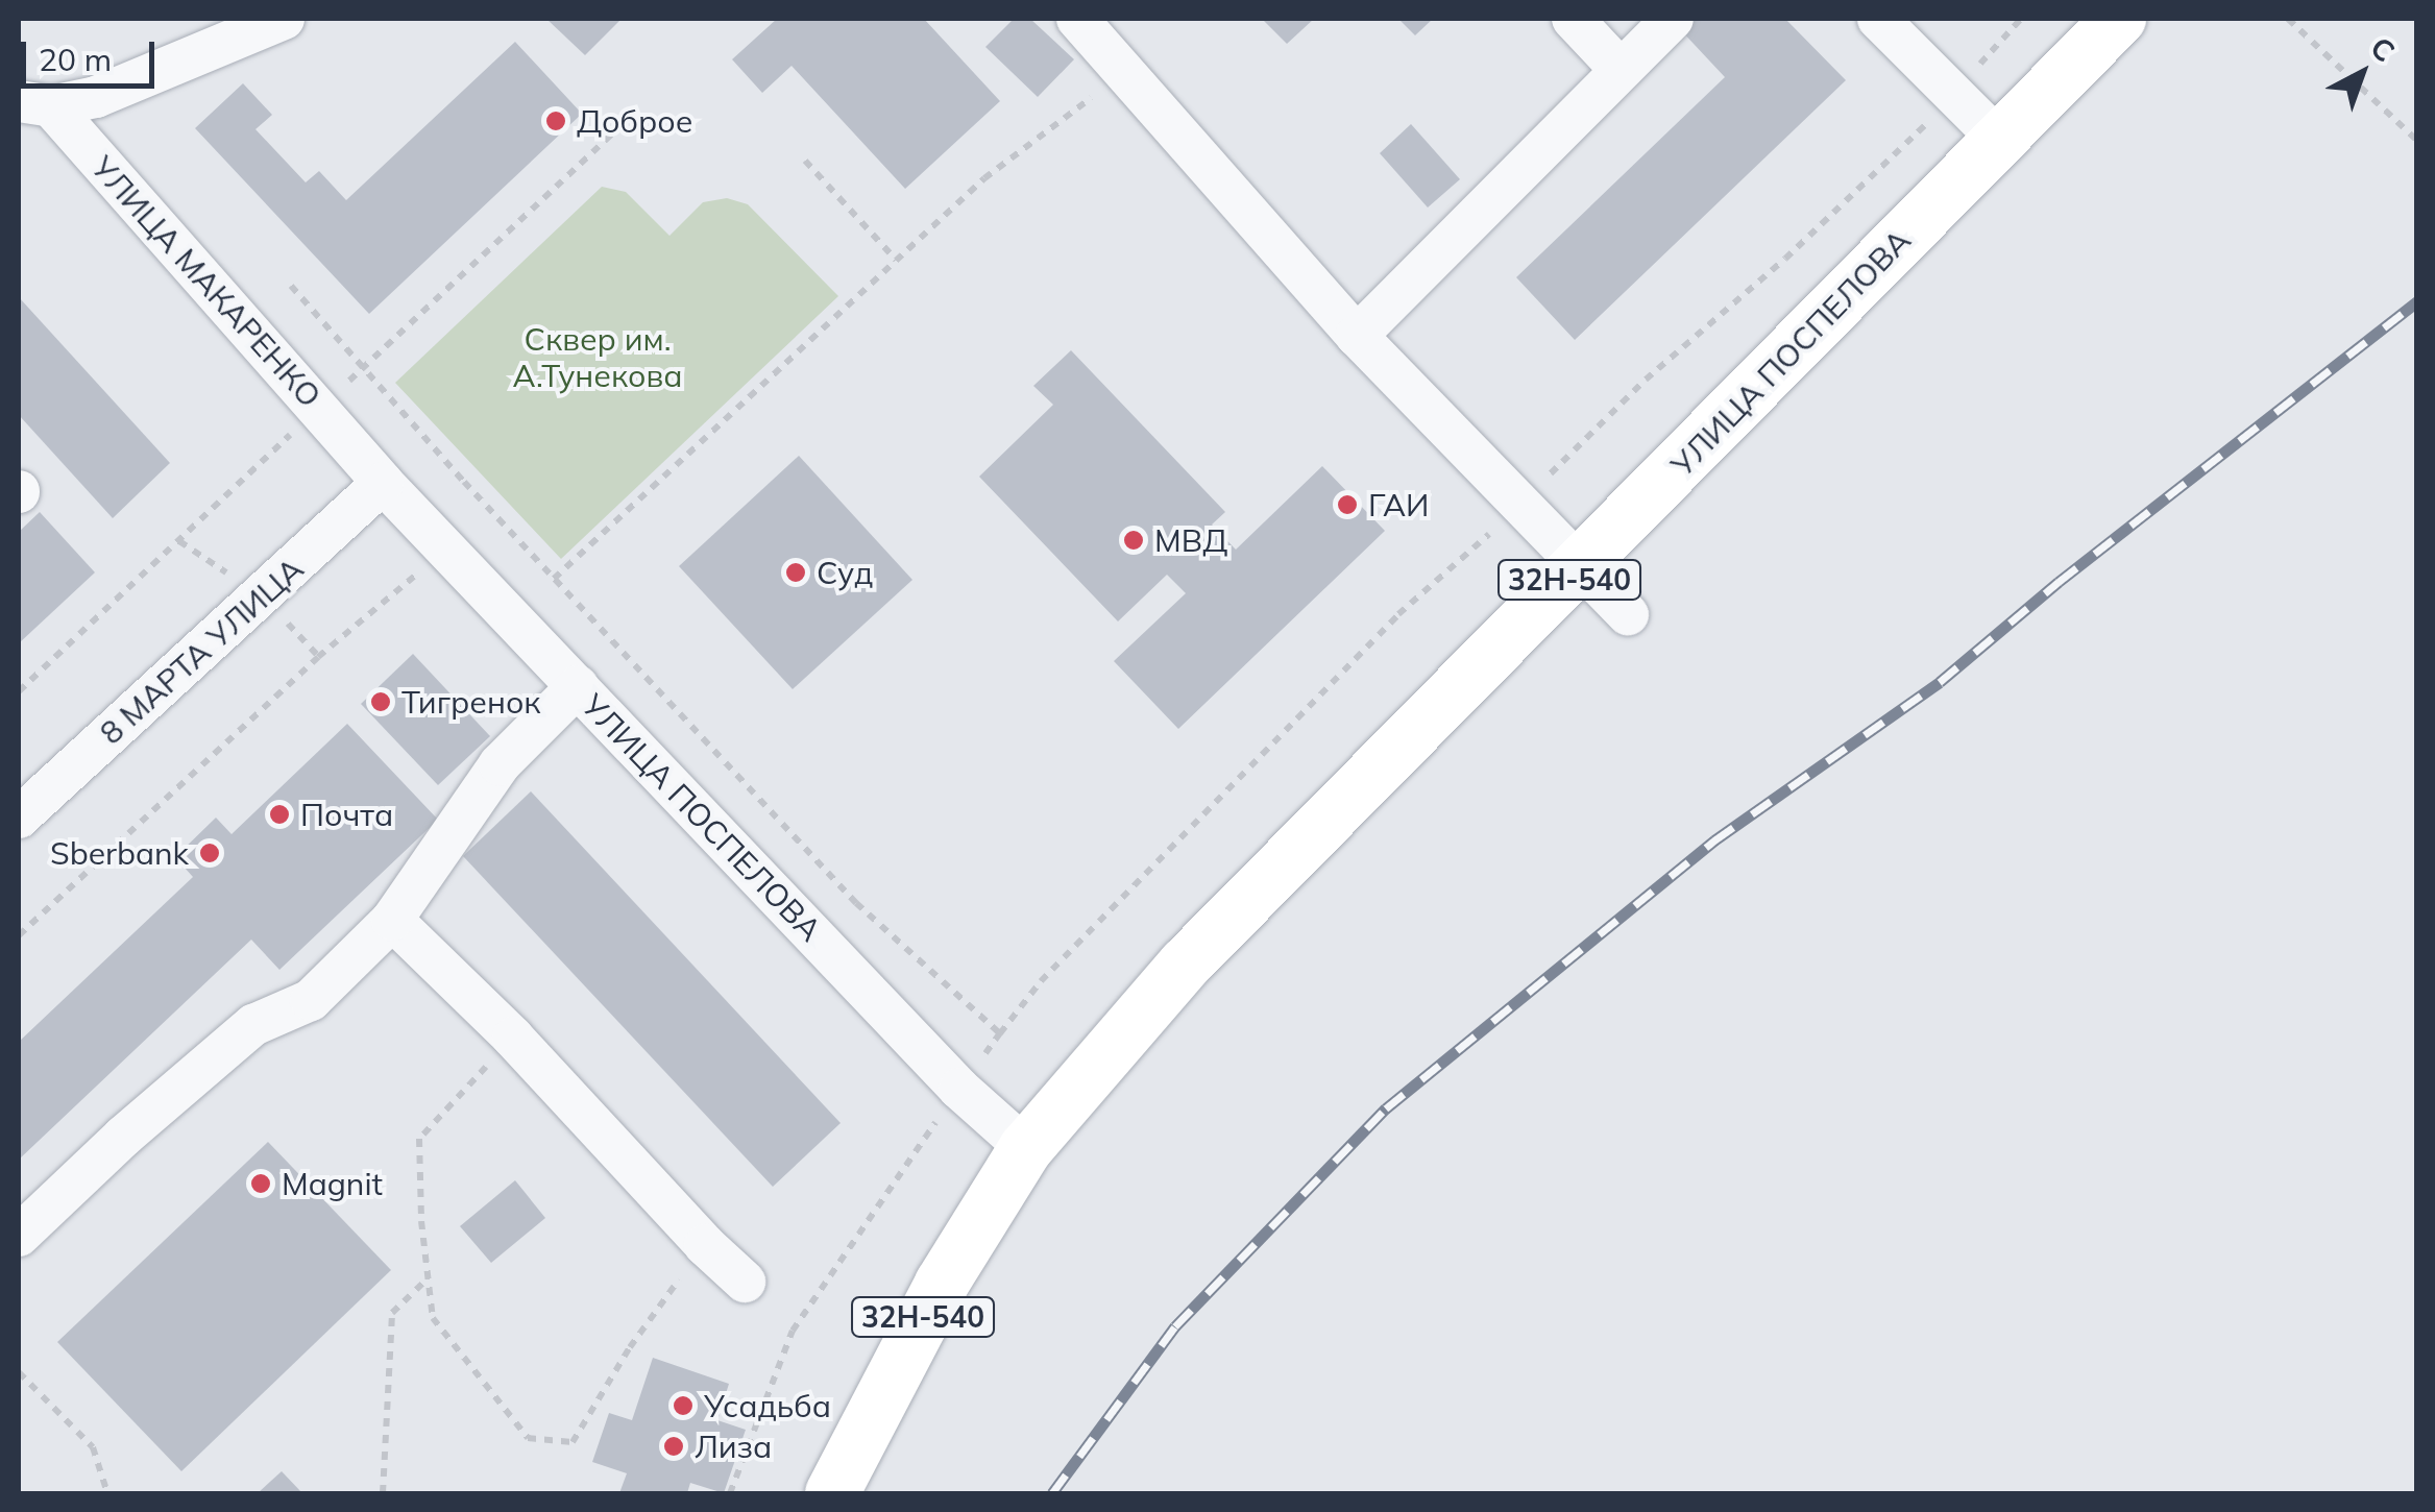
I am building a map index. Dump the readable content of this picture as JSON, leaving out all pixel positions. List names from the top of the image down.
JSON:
{
  "streets": {
    "main road": ["УЛИЦА ПОСПЕЛОВА", "32Н-540"],
    "street": ["УЛИЦА МАКАРЕНКО", "8 МАРТА УЛИЦА"]
  },
  "crossings": [
    ["УЛИЦА МАКАРЕНКО", "УЛИЦА ПОСПЕЛОВА"],
    ["УЛИЦА МАКАРЕНКО", "8 МАРТА УЛИЦА"],
    ["УЛИЦА ПОСПЕЛОВА", "8 МАРТА УЛИЦА"]
  ],
  "parks": ["Сквер им. А.Тунекова"],
  "places": [
    "Доброе",
    "ГАИ",
    "МВД",
    "Суд",
    "Тигренок",
    "Почта",
    "Sberbank",
    "Magnit",
    "Усадьба",
    "Лиза"
  ],
  "scale_bar": "20 m",
  "north": "top right"
}
